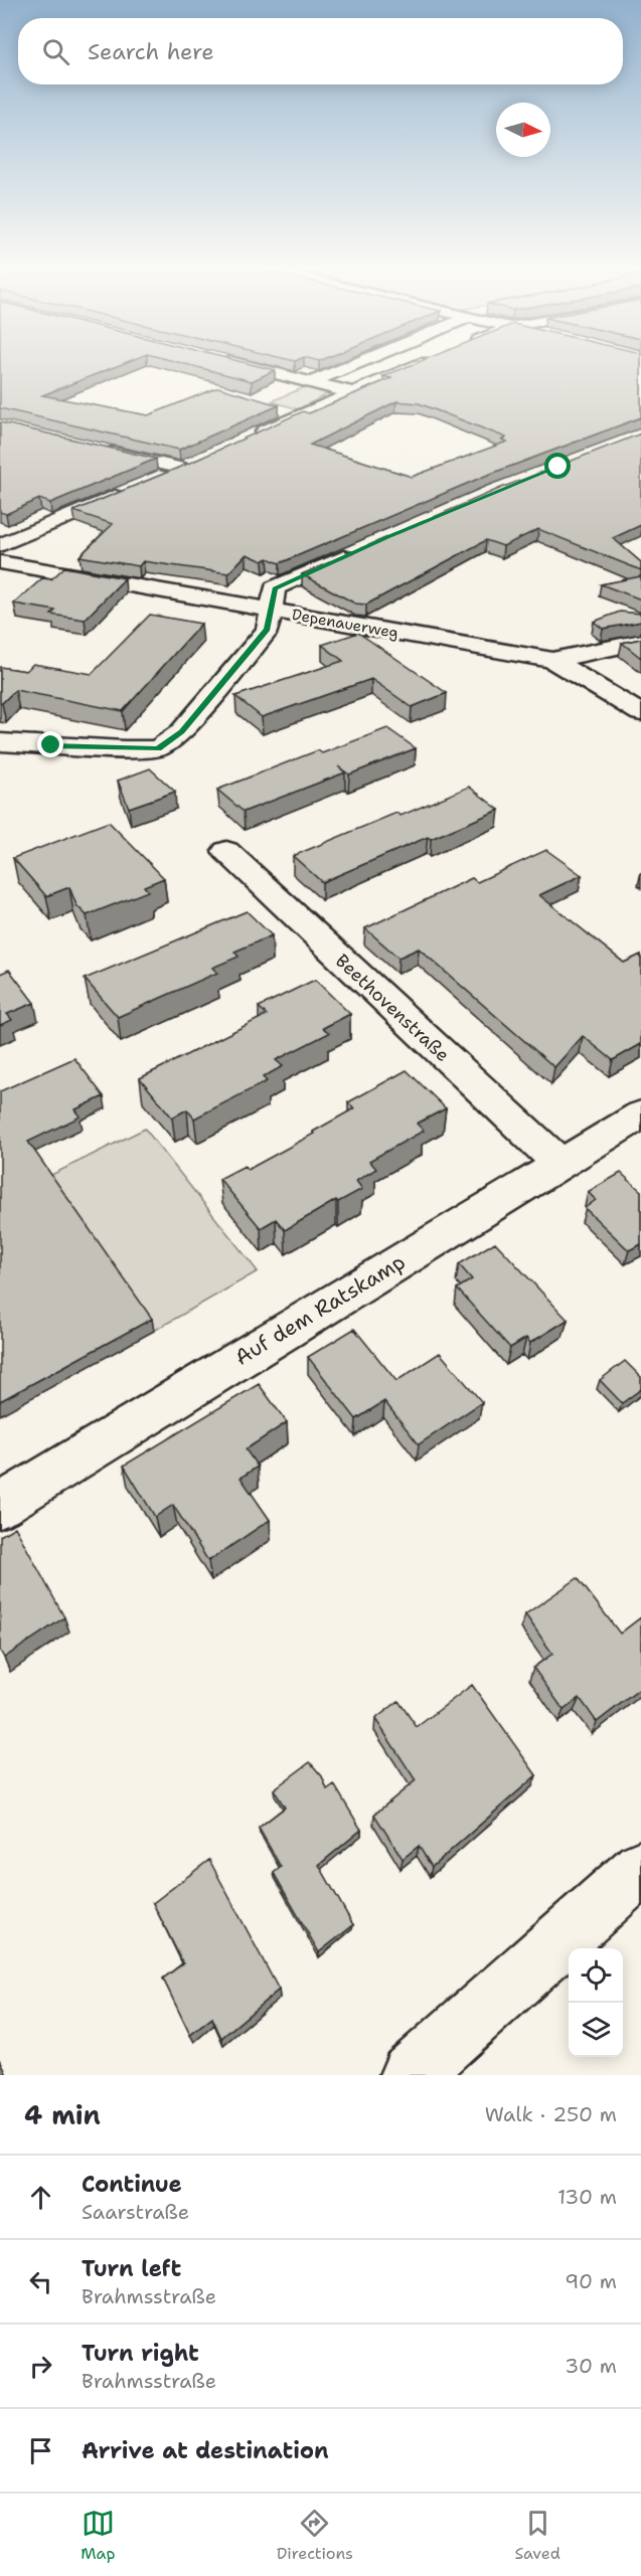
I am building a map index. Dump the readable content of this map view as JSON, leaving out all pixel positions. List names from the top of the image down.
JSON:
{
  "streets": {
    "street": ["Depenauerweg", "Beethovenstraße", "Auf dem Ratskamp"]
  },
  "crossings": [
    ["Beethovenstraße", "Auf dem Ratskamp"]
  ],
  "north": "right",
  "page": {
    "search": "Search here",
    "heading": ["4 min", "Walk · 250 m"],
    "list": [
      ["Continue", "Saarstraße", "130 m"],
      ["Turn left", "Brahmsstraße", "90 m"],
      ["Turn right", "Brahmsstraße", "30 m"],
      "Arrive at destination"
    ],
    "nav": ["Map", "Directions", "Saved"]
  }
}
